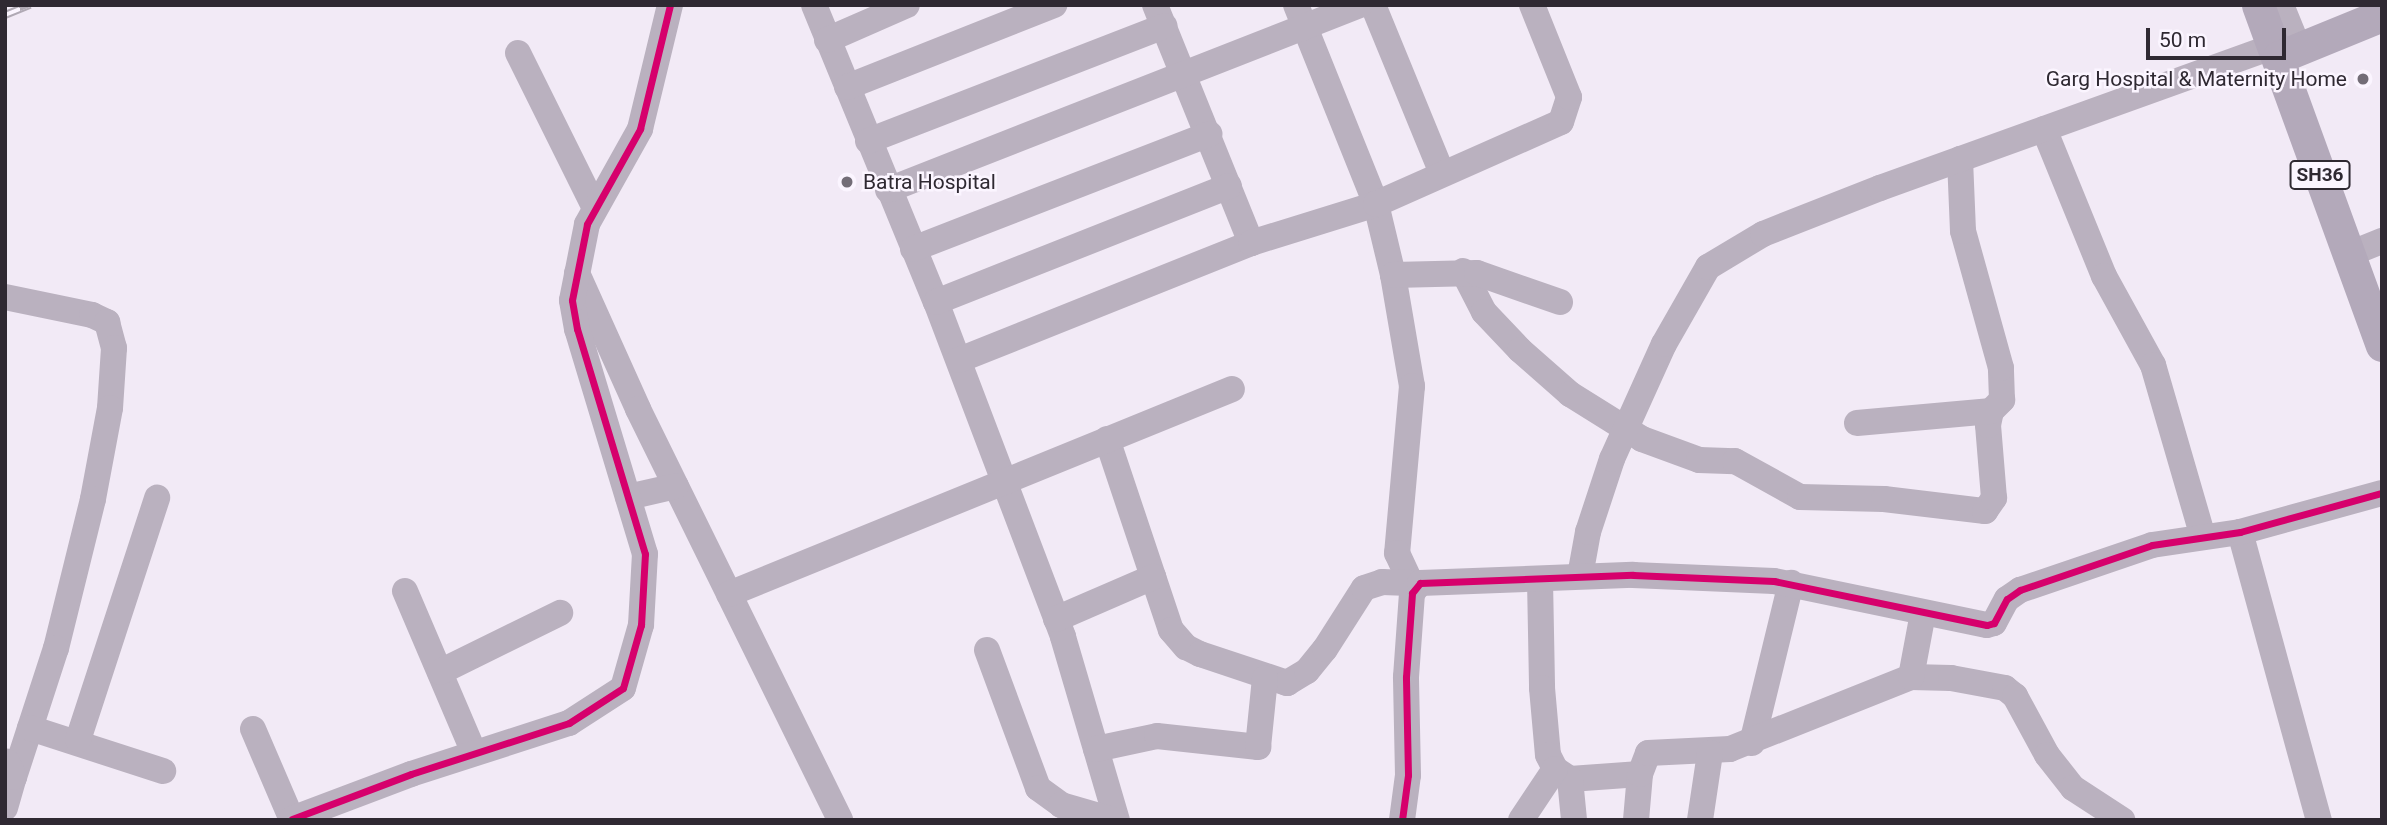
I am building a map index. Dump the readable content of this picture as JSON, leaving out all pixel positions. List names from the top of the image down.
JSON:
{
  "streets": {
    "main road": ["SH36"]
  },
  "places": ["Garg Hospital & Maternity Home", "Batra Hospital"],
  "scale_bar": "50 m"
}
